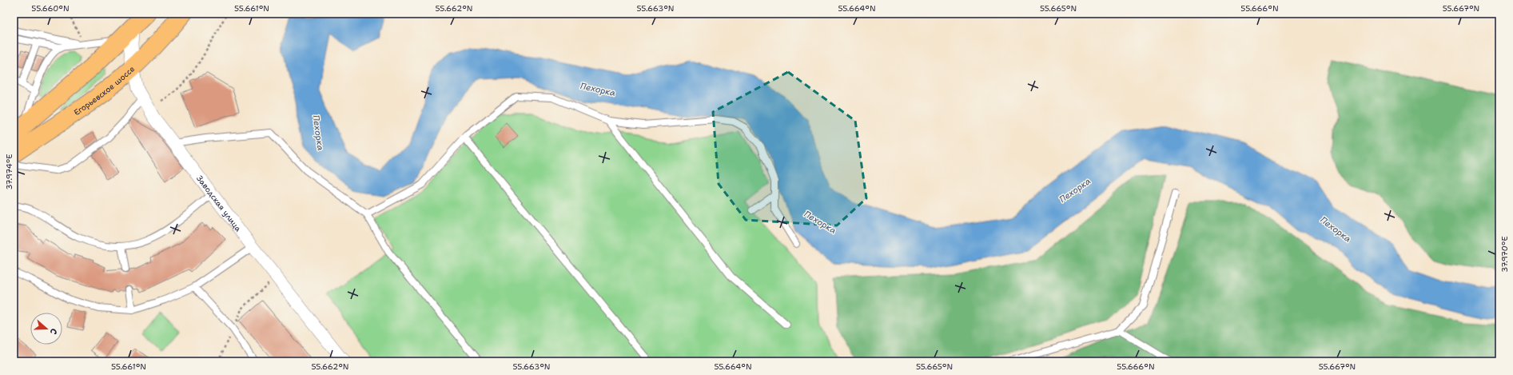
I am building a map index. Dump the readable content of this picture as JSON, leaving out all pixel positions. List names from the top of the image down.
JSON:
{
  "streets": {
    "main road": ["Егорьевское шоссе"],
    "street": ["Заводская улица"]
  },
  "crossings": [
    ["Егорьевское шоссе", "Заводская улица"]
  ],
  "water": ["Пехорка"],
  "north": "right",
  "coordinates": [
    "55.660°N",
    "55.661°N",
    "55.662°N",
    "55.663°N",
    "55.664°N",
    "55.665°N",
    "55.666°N",
    "55.667°N",
    "37.974°E",
    "37.970°E"
  ]
}
